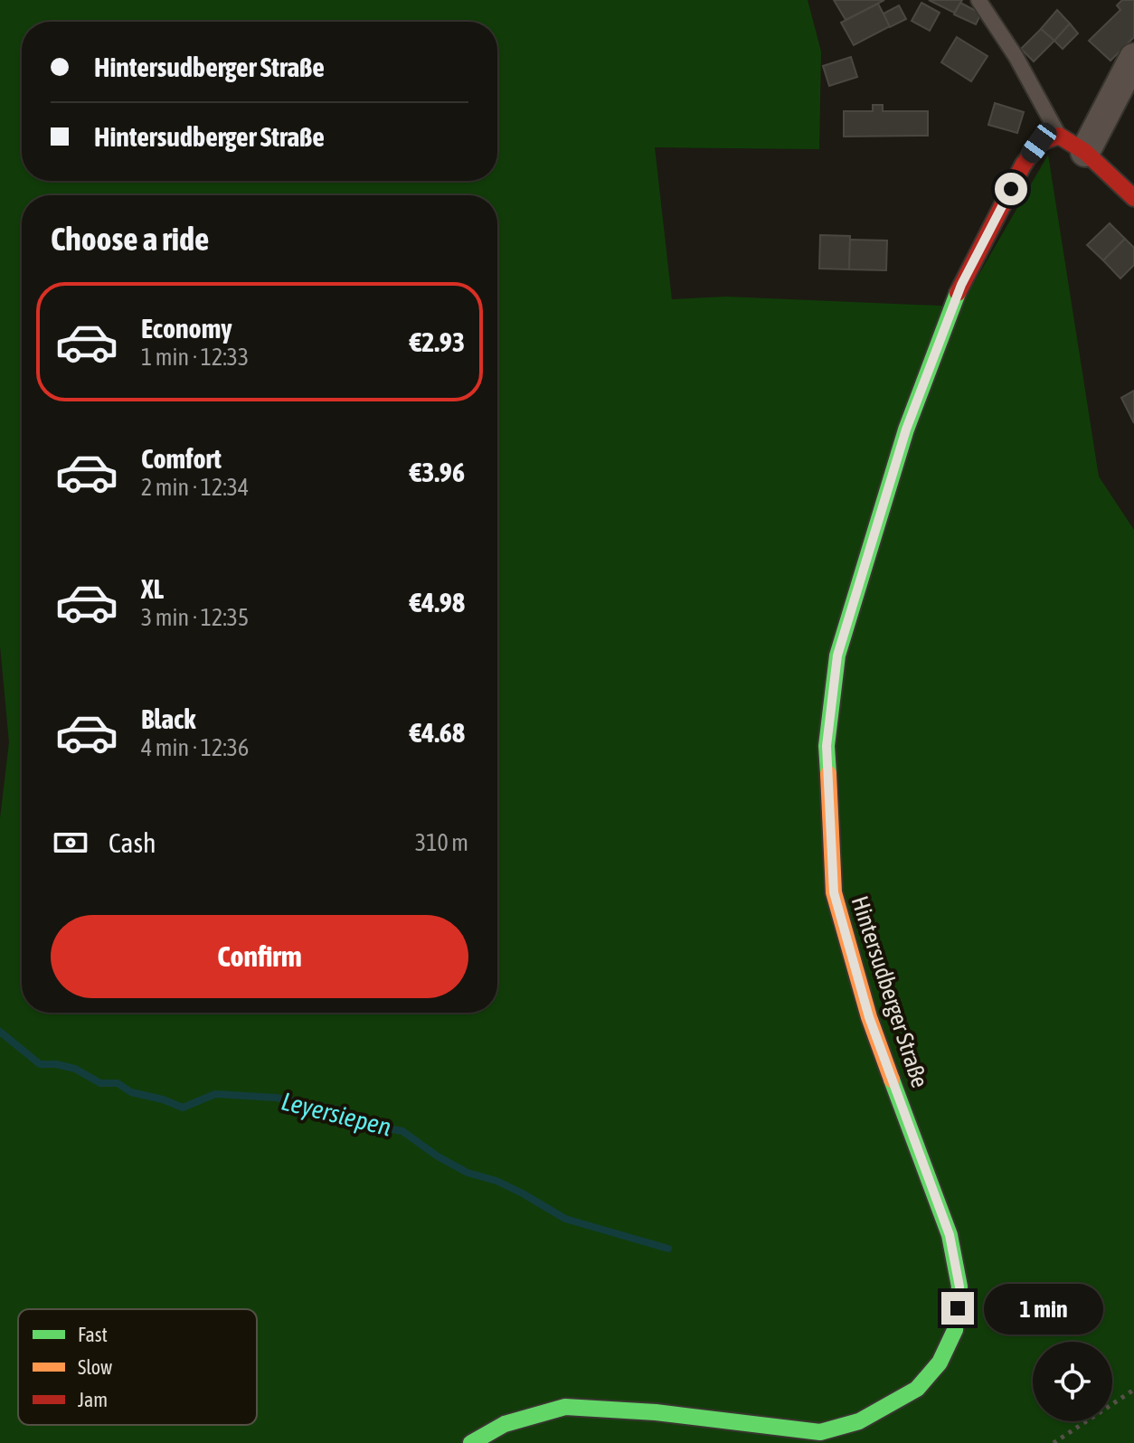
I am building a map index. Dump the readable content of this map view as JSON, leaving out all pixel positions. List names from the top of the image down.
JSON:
{
  "streets": {
    "street": ["Hintersudberger Straße"]
  },
  "water": ["Leyersiepen"],
  "legend": ["Fast", "Slow", "Jam"],
  "page": {
    "banner": ["Hintersudberger Straße", "Hintersudberger Straße"],
    "heading": "Choose a ride",
    "list": [
      {
        "name": "Economy",
        "note": "1 min · 12:33",
        "value": "€2.93"
      },
      {
        "name": "Comfort",
        "note": "2 min · 12:34",
        "value": "€3.96"
      },
      {
        "name": "XL",
        "note": "3 min · 12:35",
        "value": "€4.98"
      },
      {
        "name": "Black",
        "note": "4 min · 12:36",
        "value": "€4.68"
      }
    ],
    "pay": ["Cash", "310 m"],
    "buttons": "Confirm",
    "bubble": "1 min"
  }
}
